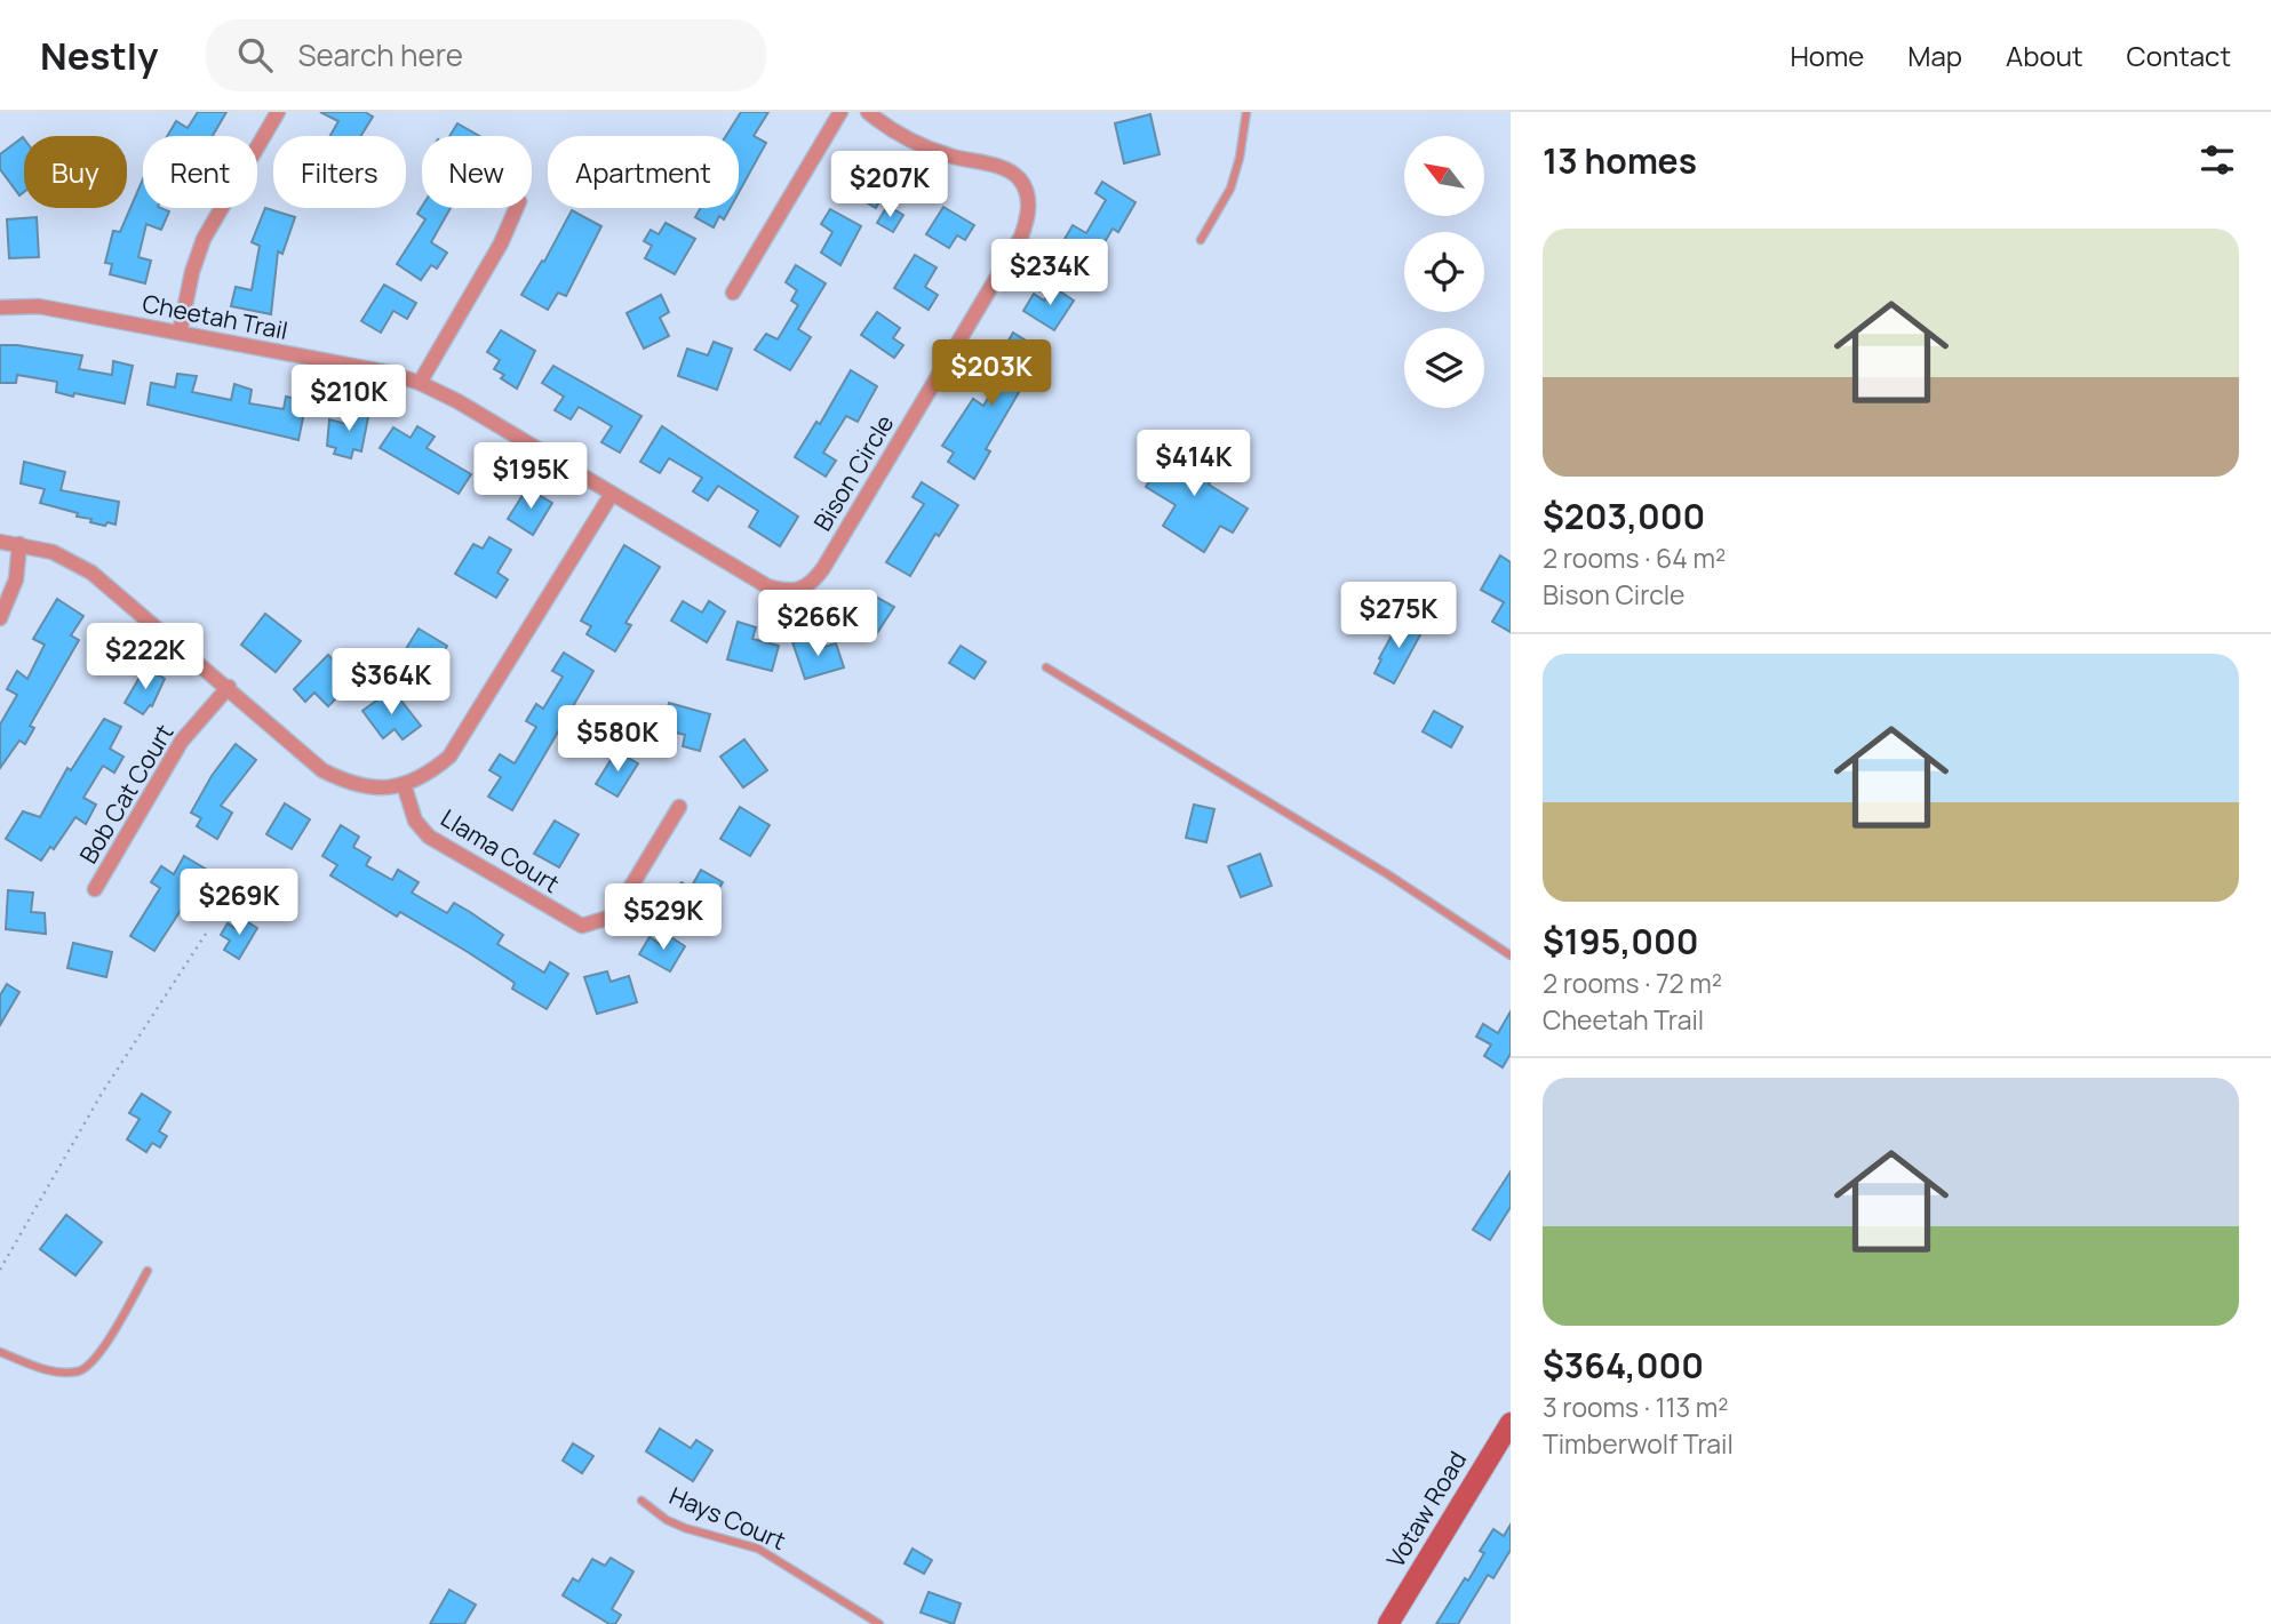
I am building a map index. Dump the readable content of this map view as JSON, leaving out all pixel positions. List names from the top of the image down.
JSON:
{
  "streets": {
    "street": [
      "Cheetah Trail",
      "Bison Circle",
      "Bob Cat Court",
      "Llama Court",
      "Votaw Road"
    ],
    "lane": ["Hays Court"]
  },
  "crossings": [
    ["Cheetah Trail", "Bison Circle"]
  ],
  "north": "top left",
  "page": {
    "header": "Nestly",
    "search": "Search here",
    "nav": [
      "Home",
      "Map",
      "About",
      "Contact"
    ],
    "heading": "13 homes",
    "chip": [
      "Buy",
      "Rent",
      "Filters",
      "New",
      "Apartment"
    ],
    "price": [
      "$207K",
      "$234K",
      "$203K",
      "$210K",
      "$414K",
      "$195K",
      "$275K",
      "$266K",
      "$222K",
      "$364K",
      "$580K",
      "$269K",
      "$529K"
    ],
    "list": [
      {
        "name": "$203,000",
        "note": "2 rooms · 64 m² · Bison Circle"
      },
      {
        "name": "$195,000",
        "note": "2 rooms · 72 m² · Cheetah Trail"
      },
      {
        "name": "$364,000",
        "note": "3 rooms · 113 m² · Timberwolf Trail"
      }
    ]
  }
}
